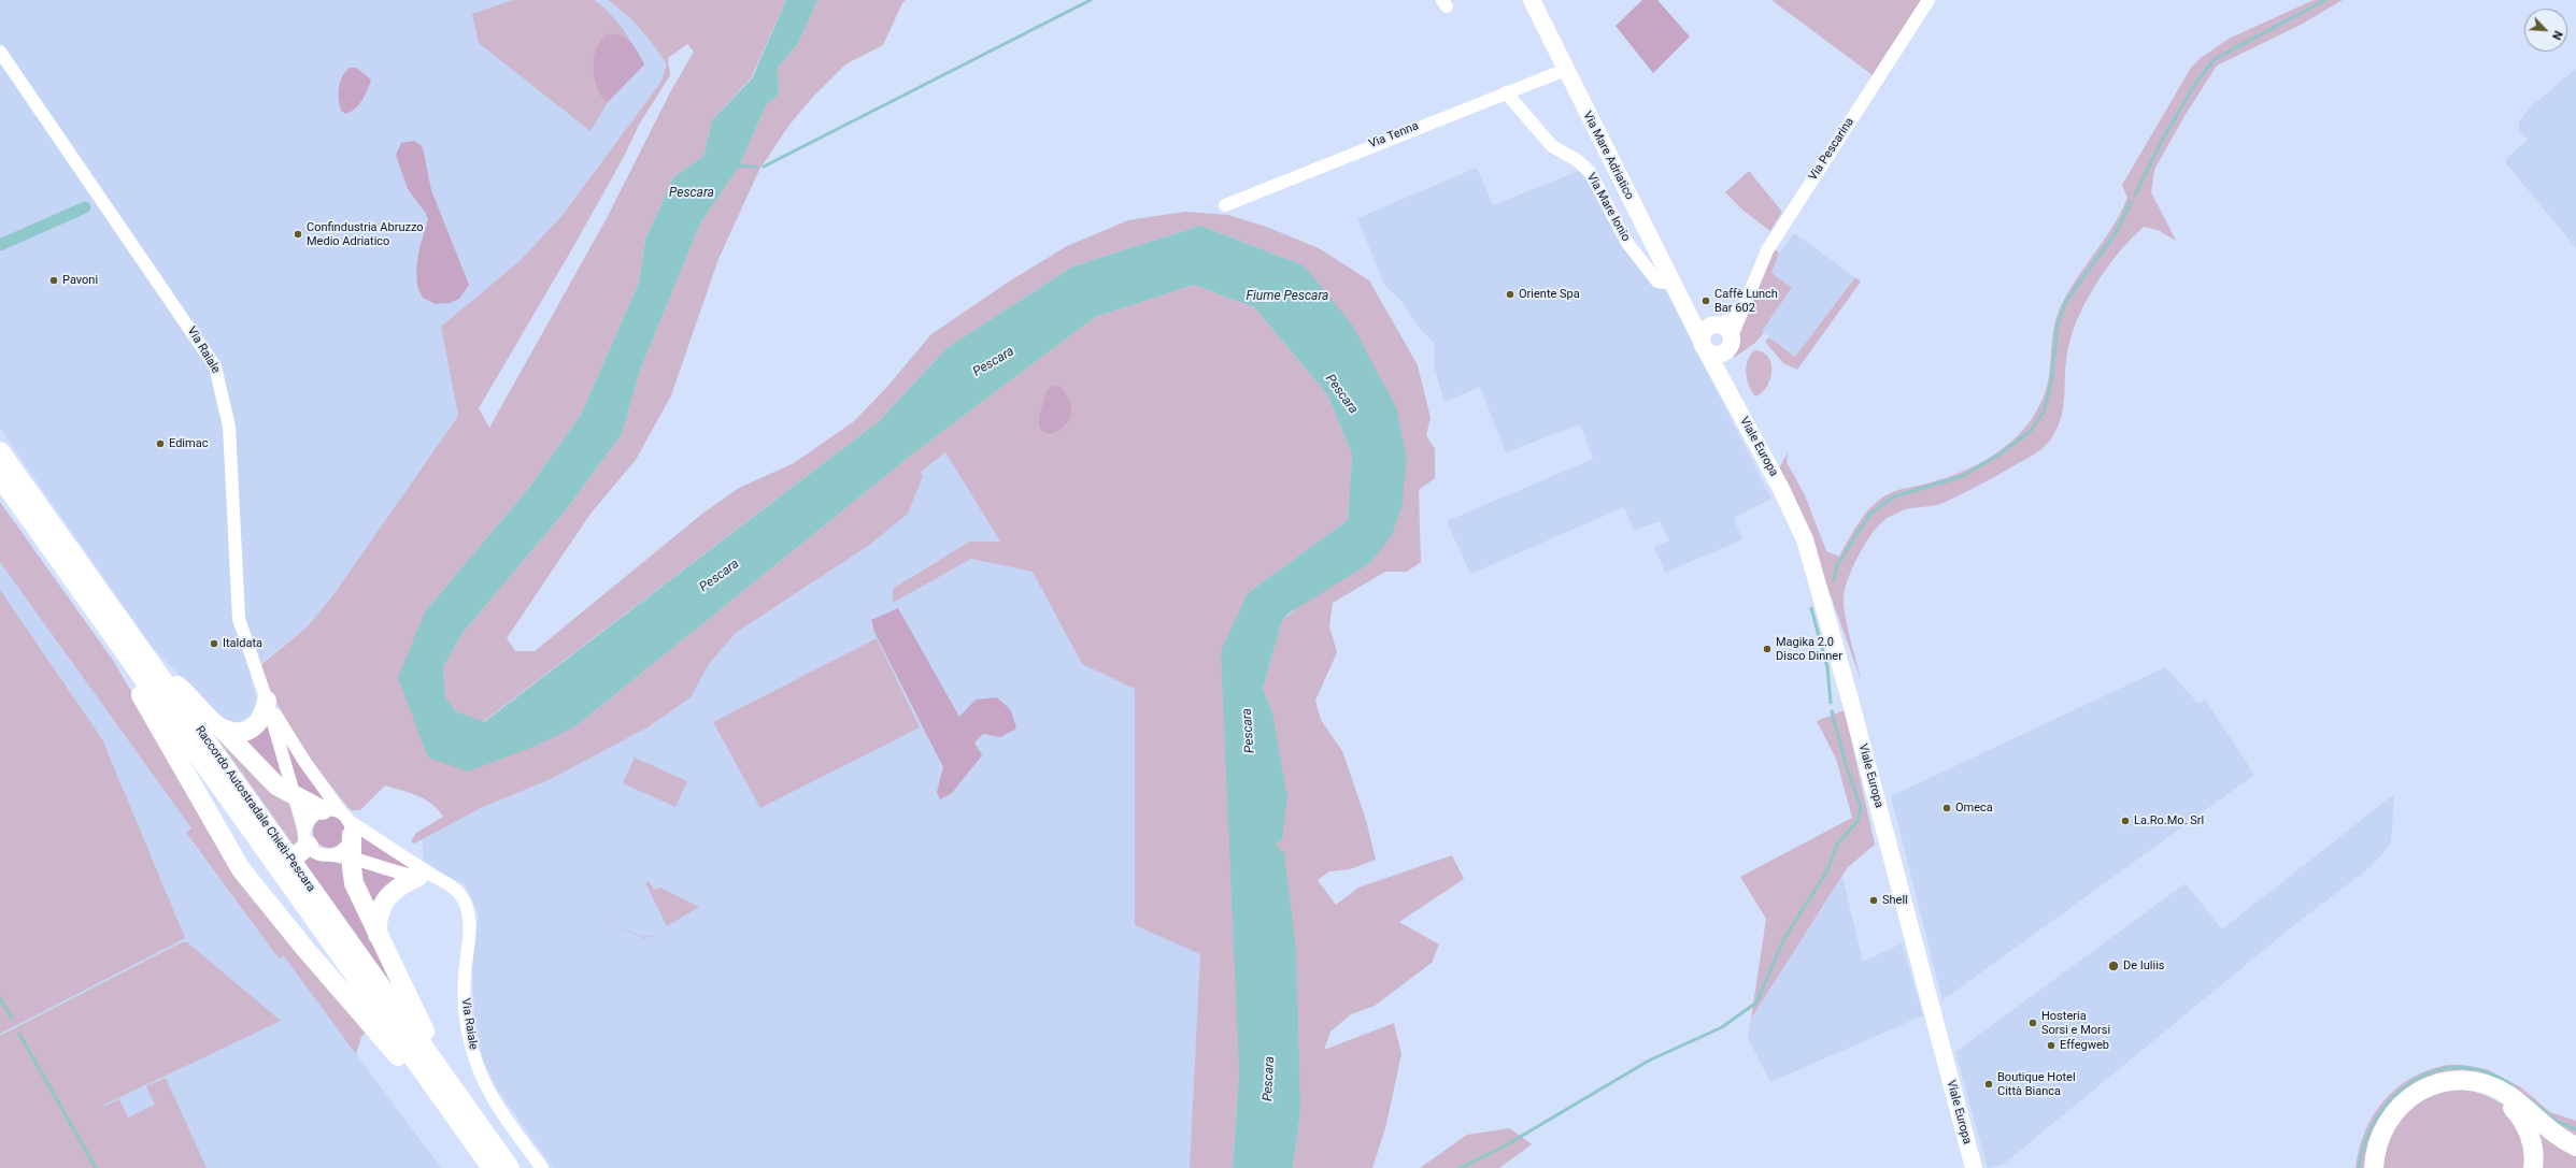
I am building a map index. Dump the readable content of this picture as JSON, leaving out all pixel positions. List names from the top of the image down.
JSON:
{
  "streets": {
    "highway": ["Raccordo Autostradale Chieti-Pescara"],
    "main road": ["Via Mare Adriatico", "Viale Europa"],
    "street": [
      "Via Tenna",
      "Via Pescarina",
      "Via Mare Ionio",
      "Via Raiale"
    ]
  },
  "crossings": [
    ["Via Tenna", "Via Mare Adriatico"],
    ["Via Tenna", "Via Mare Ionio"],
    ["Via Pescarina", "Via Mare Adriatico"],
    ["Via Pescarina", "Viale Europa"],
    ["Via Mare Adriatico", "Via Mare Ionio"],
    ["Via Mare Adriatico", "Viale Europa"]
  ],
  "water": ["Pescara", "Fiume Pescara"],
  "places": [
    "Confindustria Abruzzo Medio Adriatico",
    "Pavoni",
    "Oriente Spa",
    "Caffè Lunch Bar 602",
    "Edimac",
    "Italdata",
    "Magika 2.0 Disco Dinner",
    "Omeca",
    "La.Ro.Mo. Srl",
    "Shell",
    "De Iuliis",
    "Hosteria Sorsi e Morsi",
    "Effegweb",
    "Boutique Hotel Città Bianca"
  ],
  "north": "bottom right"
}
